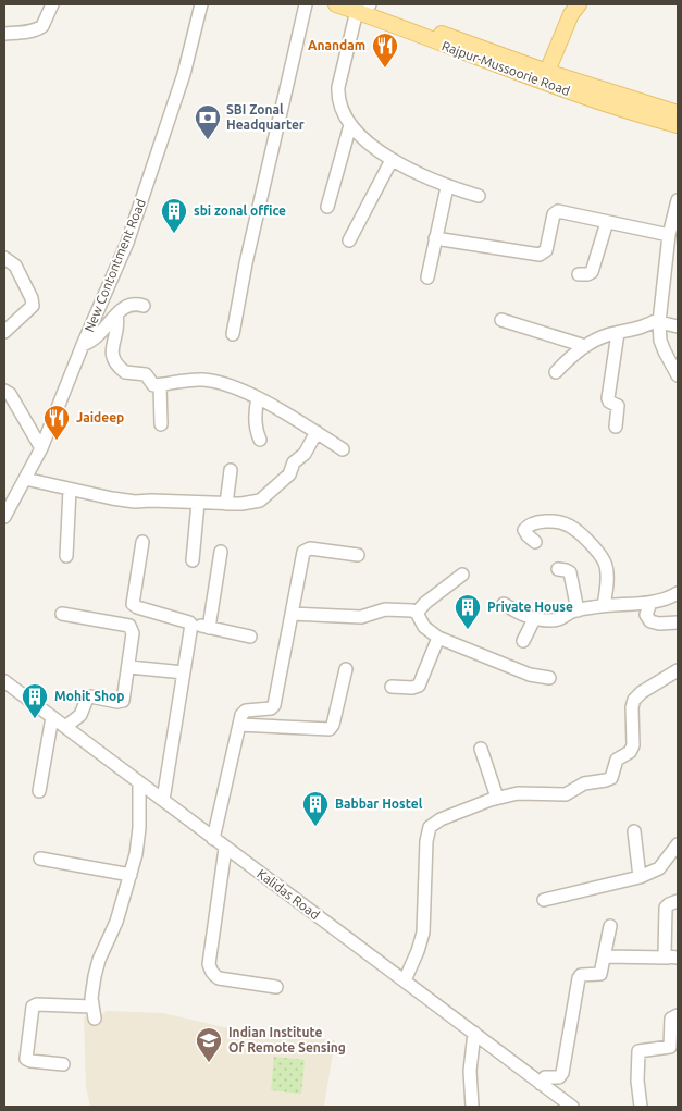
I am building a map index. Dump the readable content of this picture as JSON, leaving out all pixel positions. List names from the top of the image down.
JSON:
{
  "streets": {
    "main road": ["Rajpur-Mussoorie Road"],
    "street": ["New Contontment Road", "Kalidas Road"]
  },
  "places": {
    "restaurant": ["Anandam", "Jaideep"],
    "bank": ["SBI Zonal Headquarter"],
    "building": [
      "sbi zonal office",
      "Private House",
      "Mohit Shop",
      "Babbar Hostel"
    ],
    "school or university": ["Indian Institute Of Remote Sensing"]
  }
}
